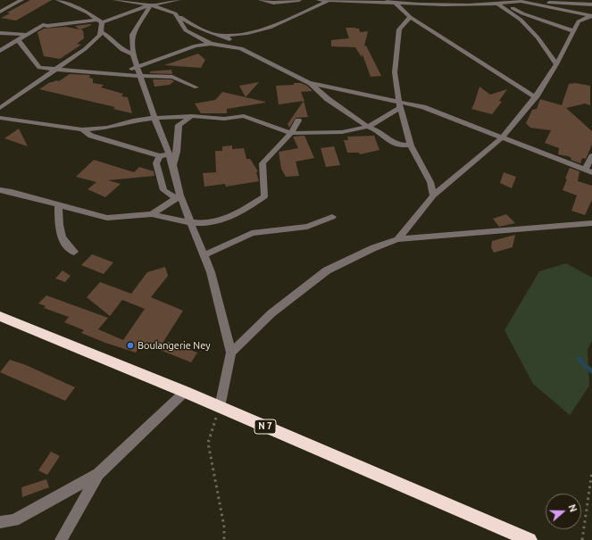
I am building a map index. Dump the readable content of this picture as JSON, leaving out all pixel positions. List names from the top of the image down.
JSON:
{
  "streets": {
    "highway": ["N 7"]
  },
  "places": ["Boulangerie Ney"],
  "north": "right"
}
